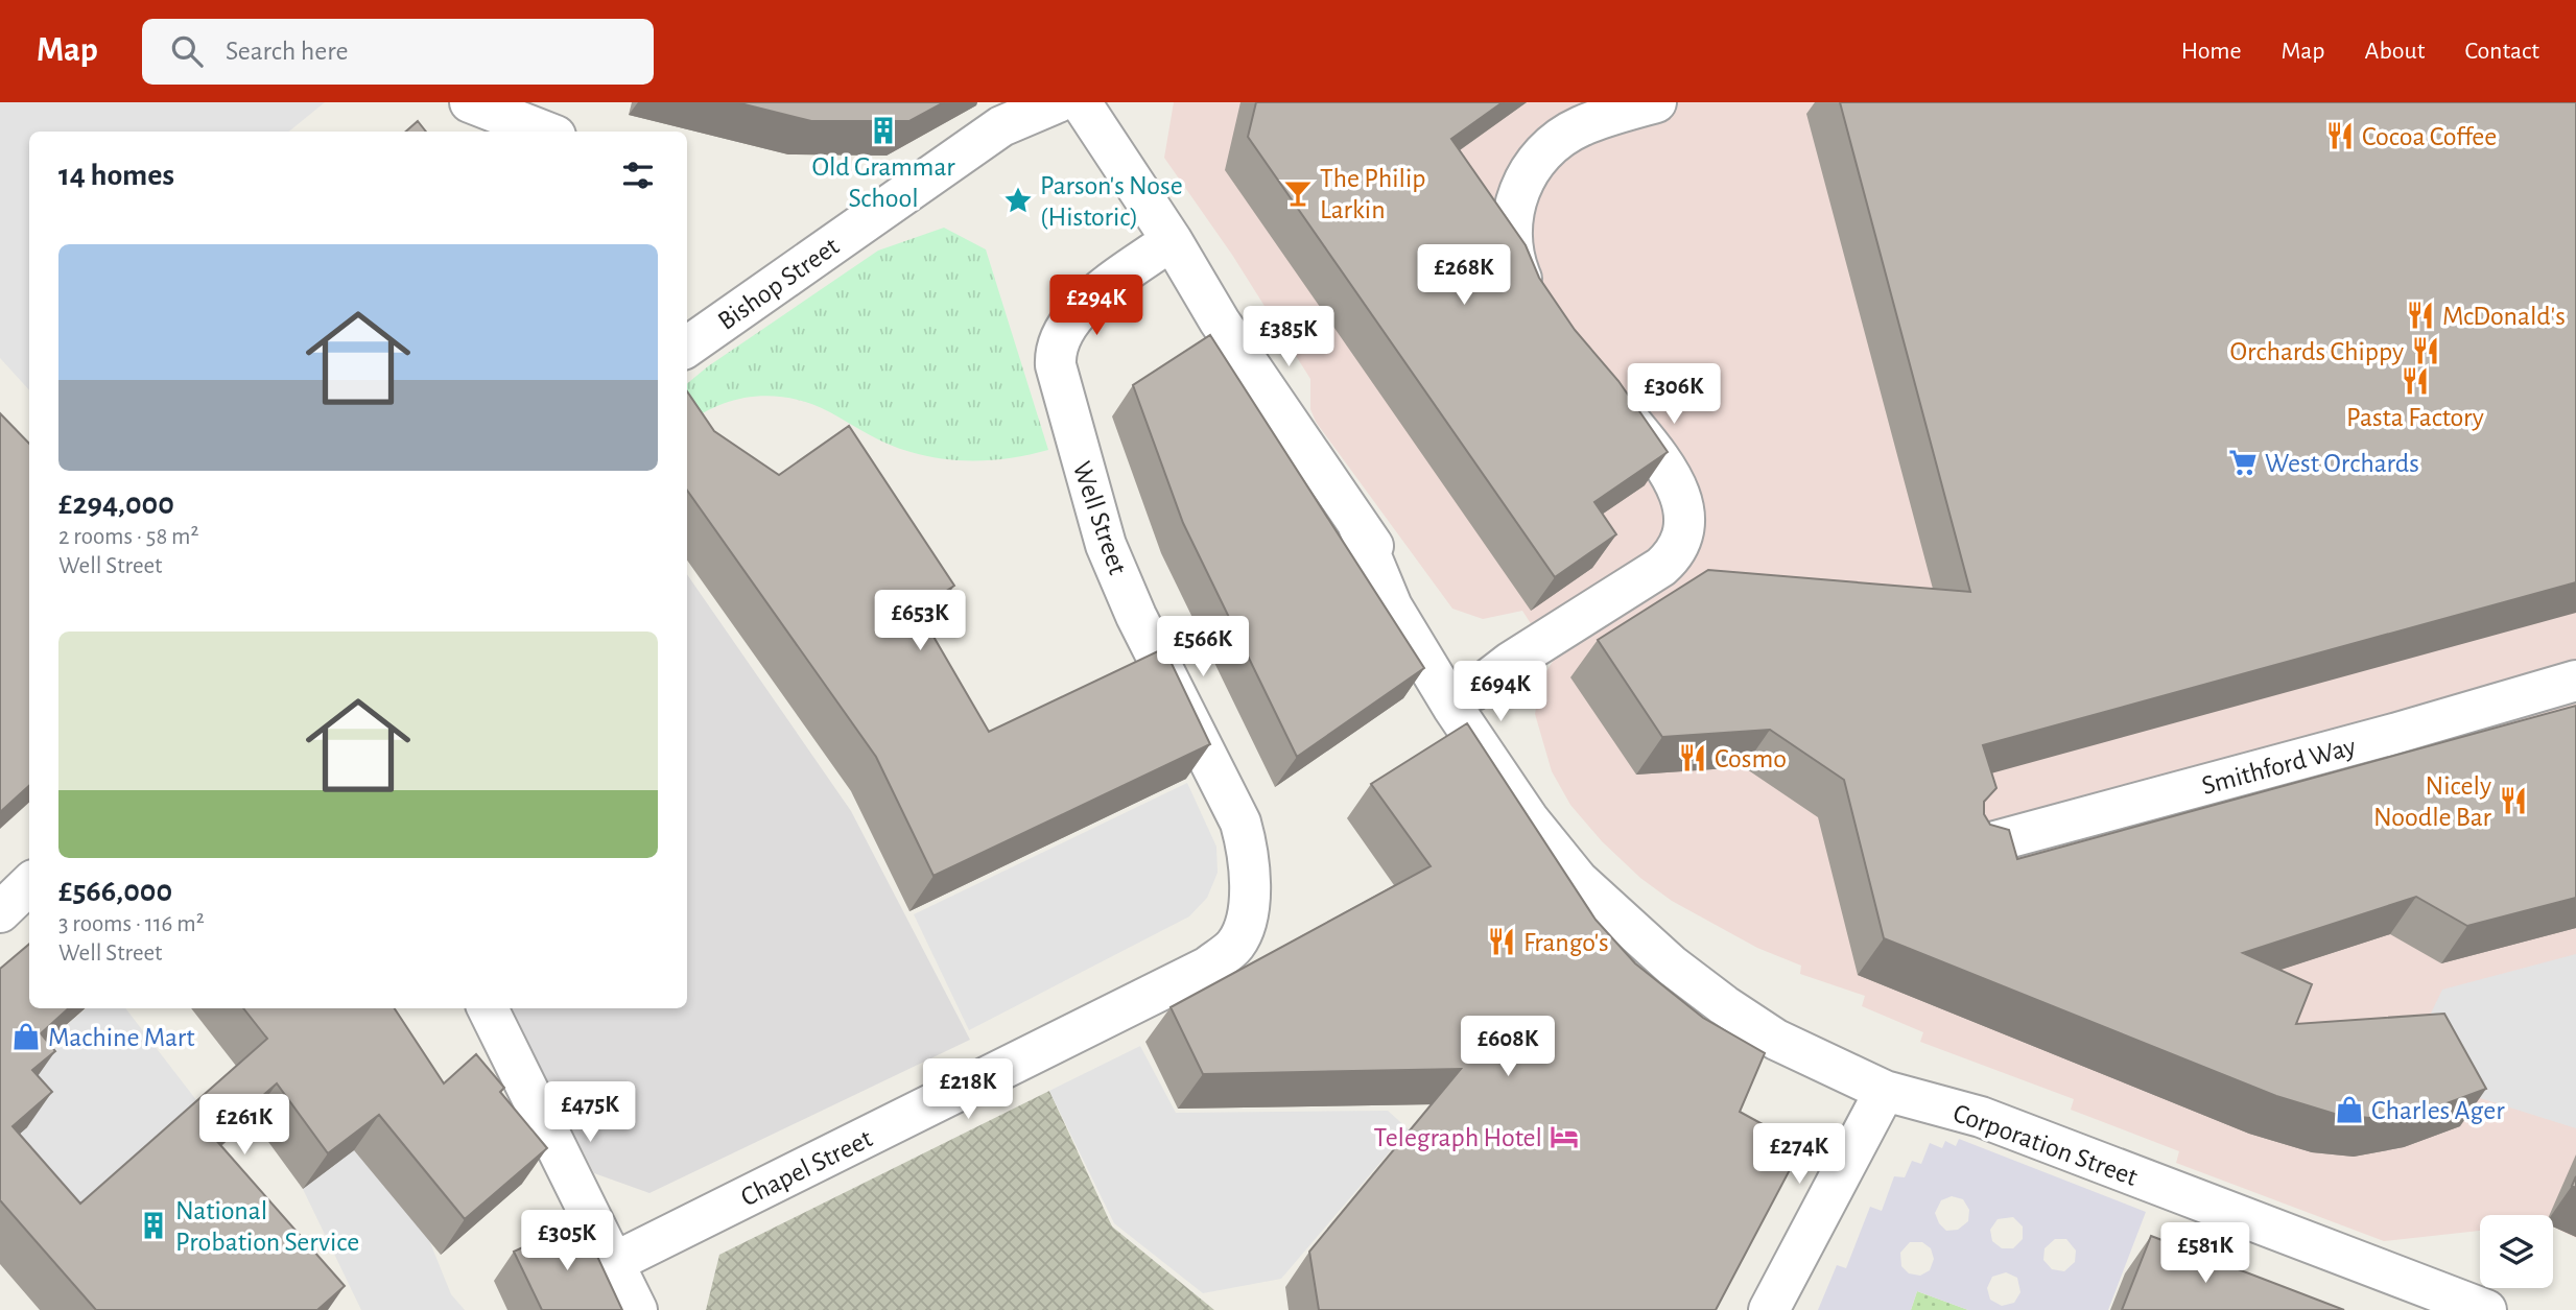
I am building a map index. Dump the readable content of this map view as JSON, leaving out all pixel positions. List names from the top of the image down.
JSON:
{
  "streets": {
    "street": [
      "Bishop Street",
      "Well Street",
      "Smithford Way",
      "Corporation Street",
      "Chapel Street"
    ]
  },
  "crossings": [
    ["Well Street", "Corporation Street"],
    ["Well Street", "Chapel Street"]
  ],
  "places": {
    "building": ["Old Grammar School", "National Probation Service"],
    "restaurant": [
      "Cocoa Coffee",
      "McDonald's",
      "Orchards Chippy",
      "Pasta Factory",
      "Cosmo",
      "Nicely Noodle Bar",
      "Frango's"
    ],
    "bar": ["The Philip Larkin"],
    "place": ["Parson's Nose (Historic)"],
    "supermarket": ["West Orchards"],
    "shop": ["Machine Mart", "Charles Ager"],
    "hotel": ["Telegraph Hotel"]
  },
  "page": {
    "header": "Map",
    "search": "Search here",
    "nav": [
      "Home",
      "Map",
      "About",
      "Contact"
    ],
    "heading": "14 homes",
    "list": [
      {
        "name": "£294,000",
        "note": "2 rooms · 58 m² · Well Street"
      },
      {
        "name": "£566,000",
        "note": "3 rooms · 116 m² · Well Street"
      }
    ],
    "price": [
      "£268K",
      "£294K",
      "£385K",
      "£306K",
      "£653K",
      "£566K",
      "£694K",
      "£608K",
      "£218K",
      "£475K",
      "£261K",
      "£274K",
      "£305K",
      "£581K"
    ]
  }
}
